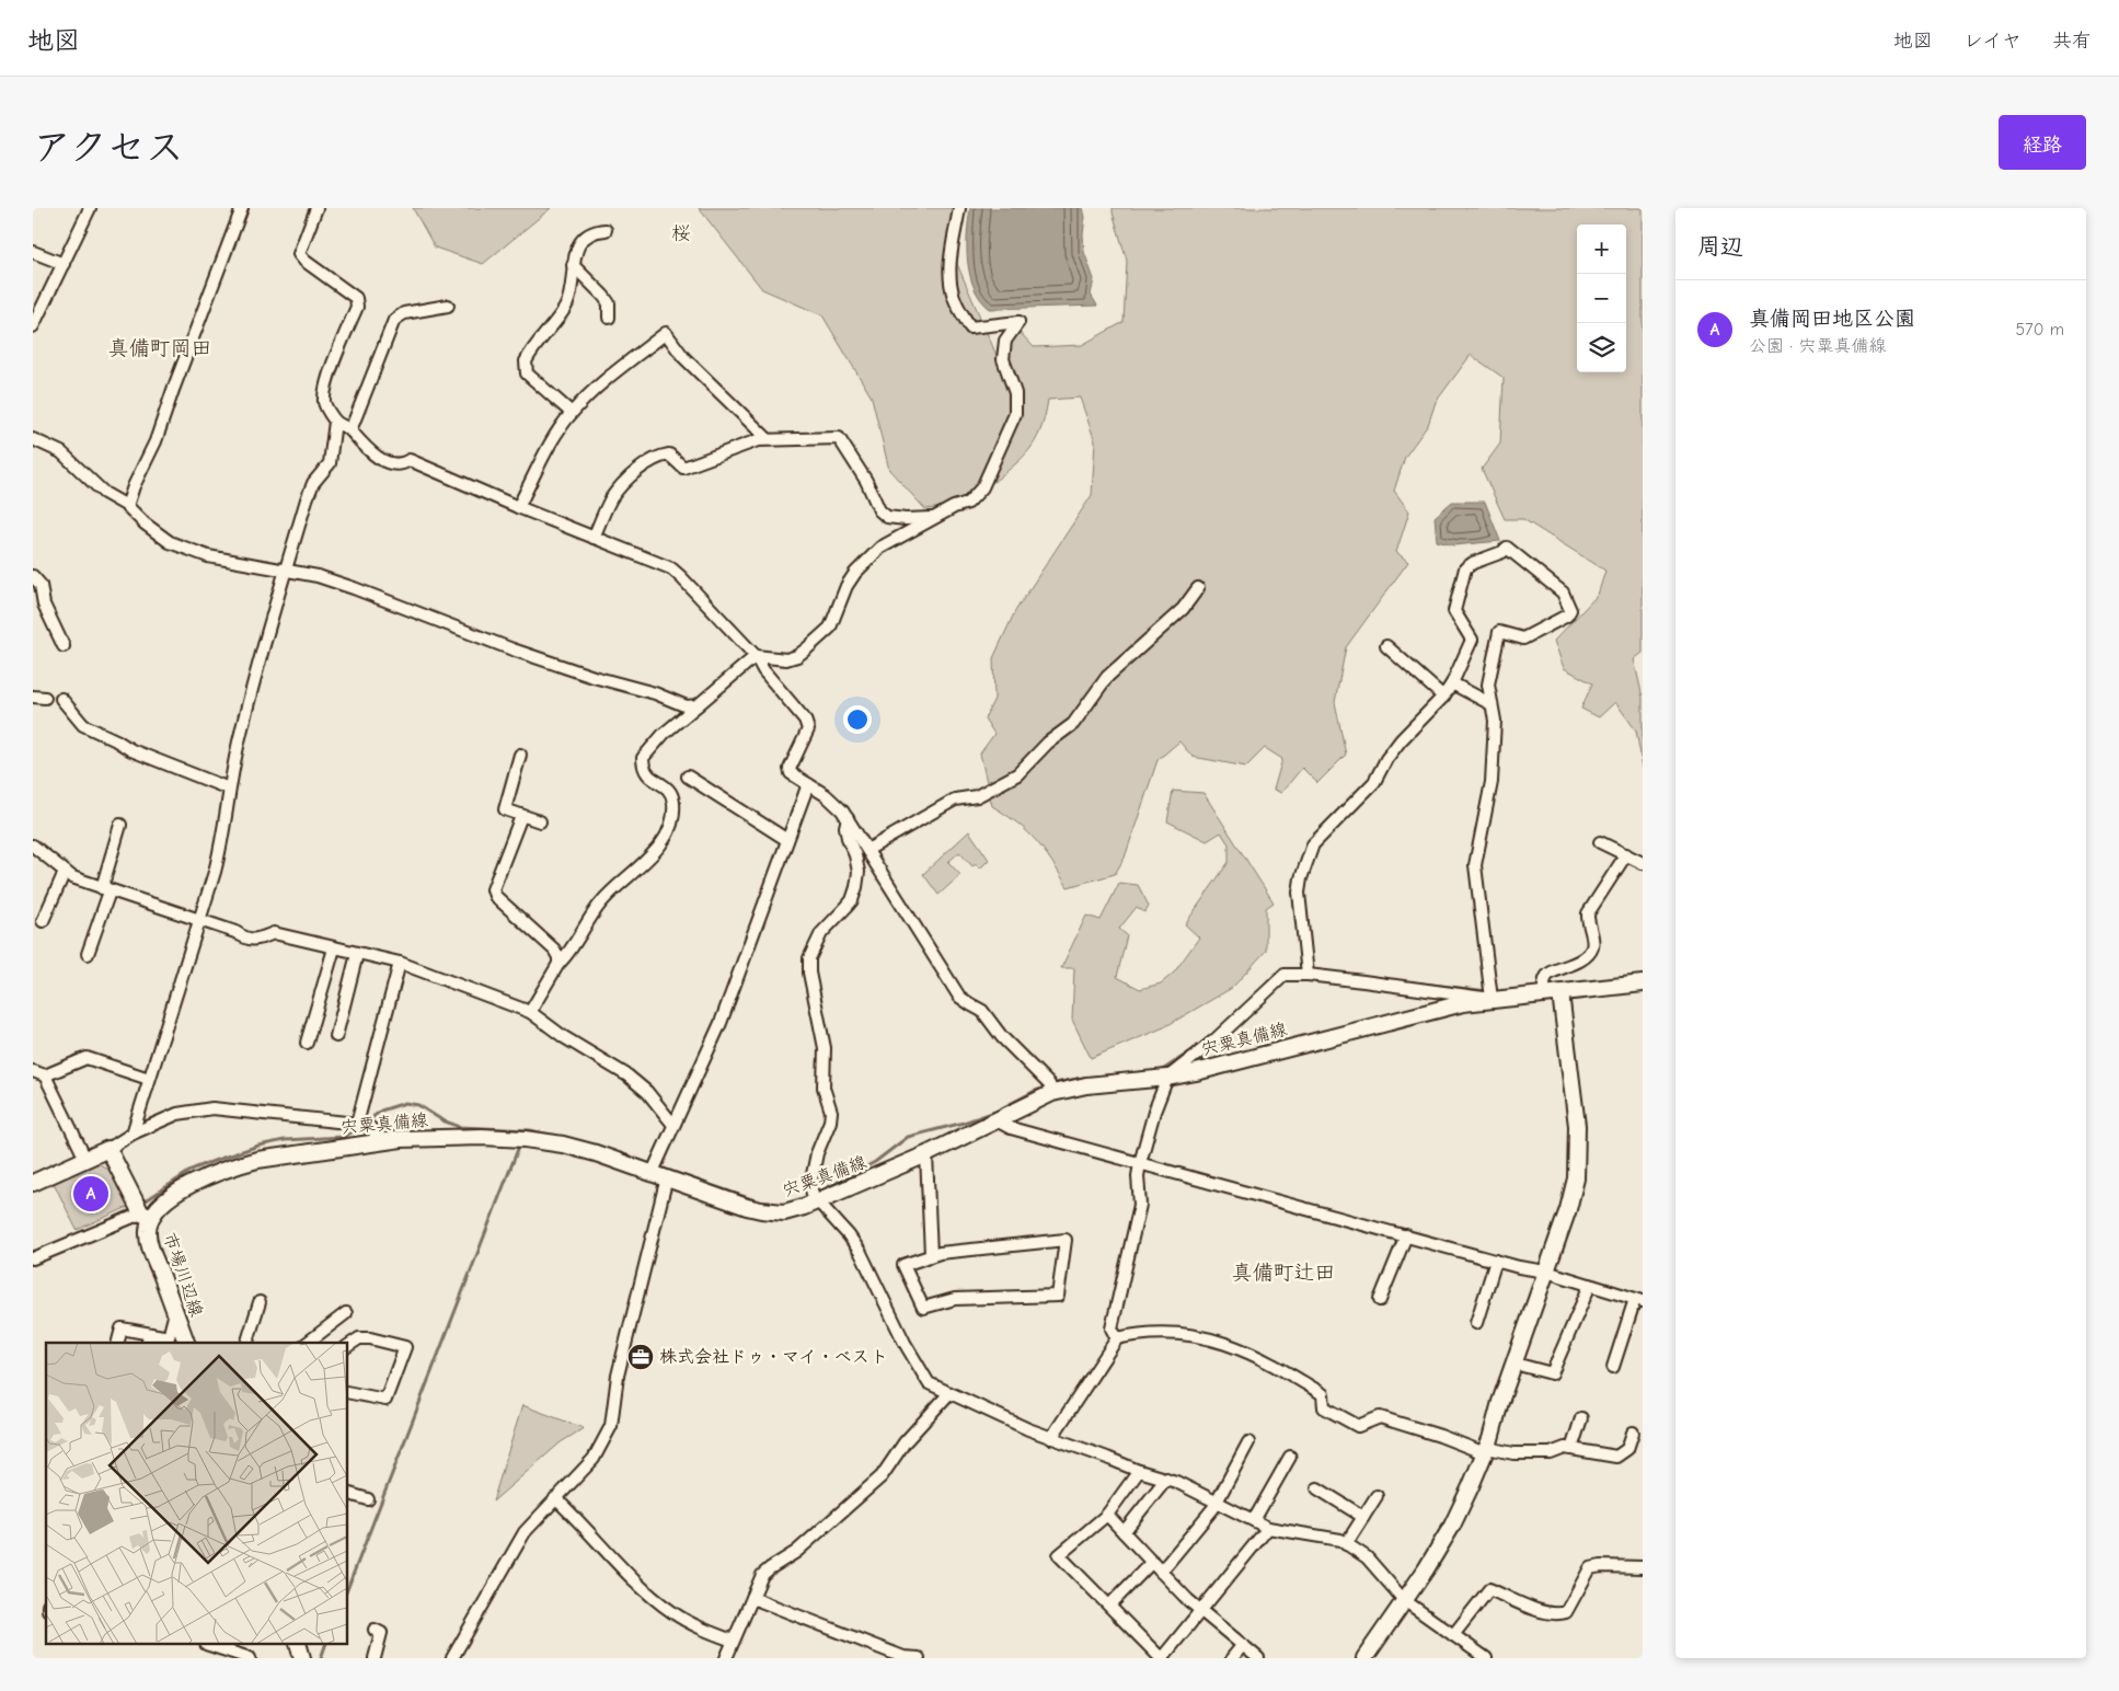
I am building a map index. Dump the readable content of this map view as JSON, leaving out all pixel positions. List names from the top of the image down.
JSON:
{
  "streets": {
    "main road": ["宍粟真備線", "市場川辺線"]
  },
  "crossings": [
    ["宍粟真備線", "市場川辺線"]
  ],
  "districts": ["桜", "真備町岡田", "真備町辻田"],
  "places": {
    "office": ["株式会社ドゥ・マイ・ベスト"]
  },
  "page": {
    "header": "地図",
    "nav": ["地図", "レイヤ", "共有"],
    "title": "アクセス",
    "buttons": "経路",
    "heading": "周辺",
    "map_buttons": ["+", "−"],
    "list": [
      {
        "mark": "A",
        "name": "真備岡田地区公園",
        "note": "公園 · 宍粟真備線",
        "value": "570 m"
      }
    ],
    "pins": "A"
  }
}
